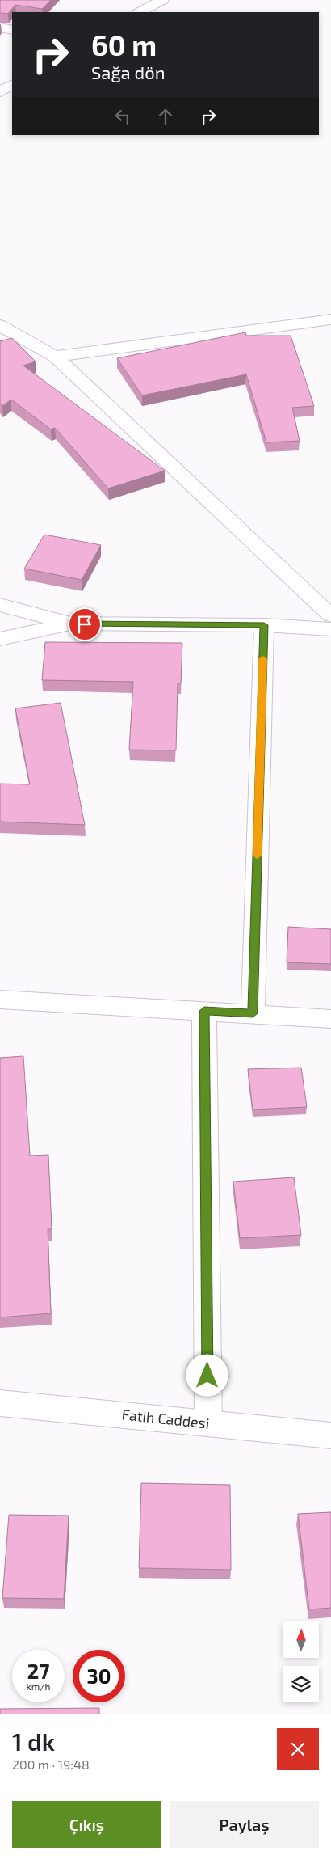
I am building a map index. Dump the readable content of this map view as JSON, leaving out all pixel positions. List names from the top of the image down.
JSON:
{
  "streets": {
    "street": ["Fatih Caddesi"]
  },
  "north": "top",
  "page": {
    "turn": ["60 m", "Sağa dön"],
    "speed": "27 km/h",
    "limit": "30",
    "heading": ["1 dk", "200 m · 19:48"],
    "buttons": ["Çıkış", "Paylaş"]
  }
}
